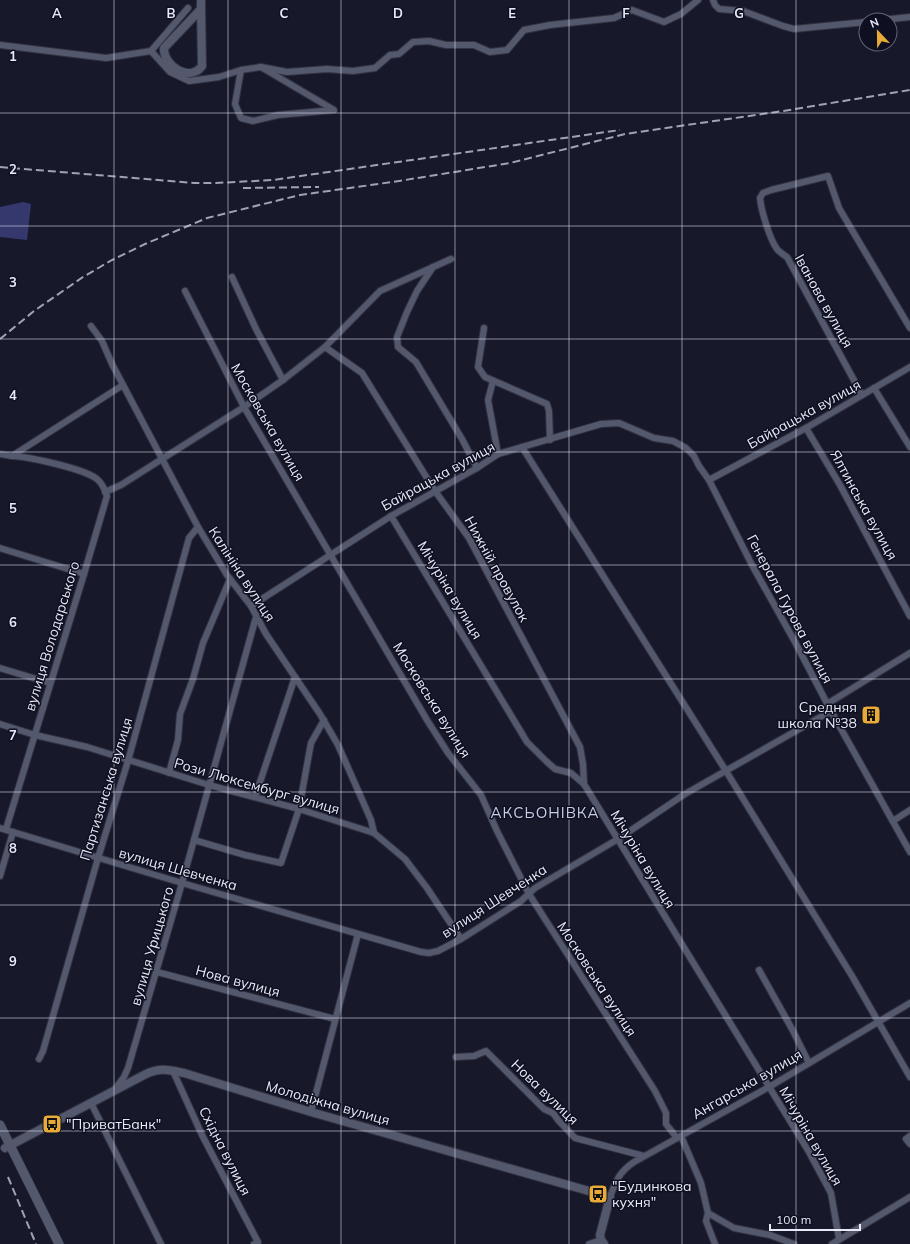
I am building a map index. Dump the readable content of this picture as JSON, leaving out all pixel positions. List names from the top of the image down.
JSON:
{
  "streets": {
    "street": [
      "Іванова вулиця",
      "Байрацька вулиця",
      "Московська вулиця",
      "Ялтинська вулиця",
      "Нижній провулок",
      "Калініна вулиця",
      "Мічуріна вулиця",
      "Генерала Гурова вулиця",
      "вулиця Володарського",
      "Рози Люксембург вулиця",
      "Партизанська вулиця",
      "вулиця Шевченка",
      "вулиця Урицького",
      "Нова вулиця",
      "Ангарська вулиця",
      "Молодіжна вулиця",
      "Східна вулиця"
    ]
  },
  "crossings": [
    ["Іванова вулиця", "Байрацька вулиця"],
    ["Байрацька вулиця", "Московська вулиця"],
    ["Байрацька вулиця", "Ялтинська вулиця"],
    ["Байрацька вулиця", "Нижній провулок"],
    ["Байрацька вулиця", "Калініна вулиця"],
    ["Байрацька вулиця", "Мічуріна вулиця"],
    ["Байрацька вулиця", "Генерала Гурова вулиця"],
    ["Московська вулиця", "вулиця Шевченка"],
    ["Московська вулиця", "Ангарська вулиця"],
    ["Нижній провулок", "Мічуріна вулиця"],
    ["Калініна вулиця", "Рози Люксембург вулиця"],
    ["Калініна вулиця", "Партизанська вулиця"],
    ["Калініна вулиця", "вулиця Урицького"],
    ["Мічуріна вулиця", "вулиця Шевченка"],
    ["Мічуріна вулиця", "Ангарська вулиця"],
    ["Генерала Гурова вулиця", "вулиця Шевченка"],
    ["вулиця Володарського", "Рози Люксембург вулиця"],
    ["вулиця Володарського", "вулиця Шевченка"],
    ["Рози Люксембург вулиця", "Партизанська вулиця"],
    ["Рози Люксембург вулиця", "вулиця Шевченка"],
    ["Рози Люксембург вулиця", "вулиця Урицького"],
    ["Партизанська вулиця", "вулиця Шевченка"],
    ["вулиця Шевченка", "вулиця Урицького"],
    ["вулиця Урицького", "Нова вулиця"],
    ["вулиця Урицького", "Молодіжна вулиця"],
    ["Нова вулиця", "Ангарська вулиця"],
    ["Ангарська вулиця", "Молодіжна вулиця"],
    ["Молодіжна вулиця", "Східна вулиця"]
  ],
  "districts": ["АКСЬОНІВКА"],
  "places": {
    "building": ["Средняя школа №38"],
    "bus stop": ["\"ПриватБанк\"", "\"Будинкова кухня\""]
  },
  "scale_bar": "100 m",
  "north": "top",
  "grid": {
    "columns": [
      "A",
      "B",
      "C",
      "D",
      "E",
      "F",
      "G"
    ],
    "rows": [
      "1",
      "2",
      "3",
      "4",
      "5",
      "6",
      "7",
      "8",
      "9"
    ]
  }
}
